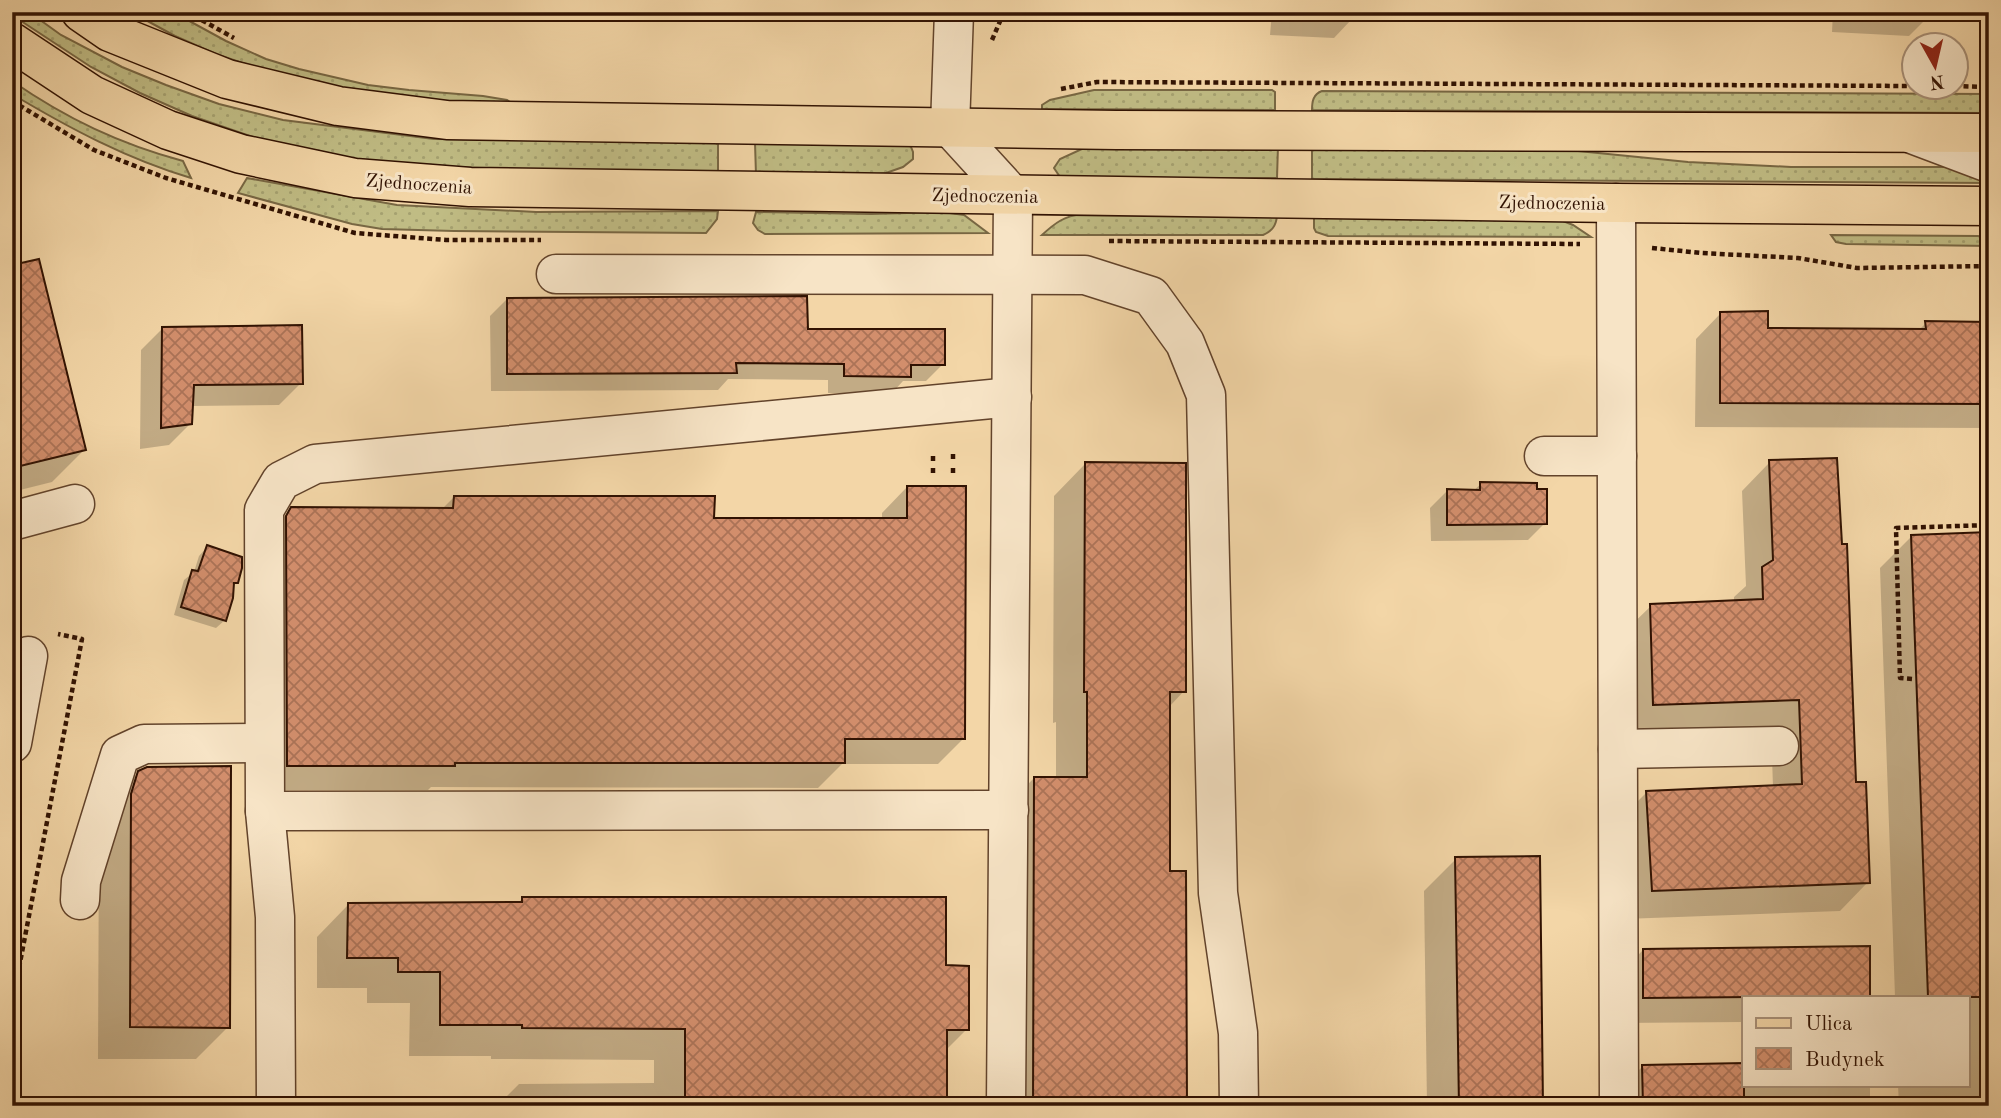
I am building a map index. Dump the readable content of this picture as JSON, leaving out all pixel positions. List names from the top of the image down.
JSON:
{
  "streets": {
    "main road": ["Zjednoczenia"]
  },
  "legend": ["Ulica", "Budynek"],
  "north": "bottom"
}
